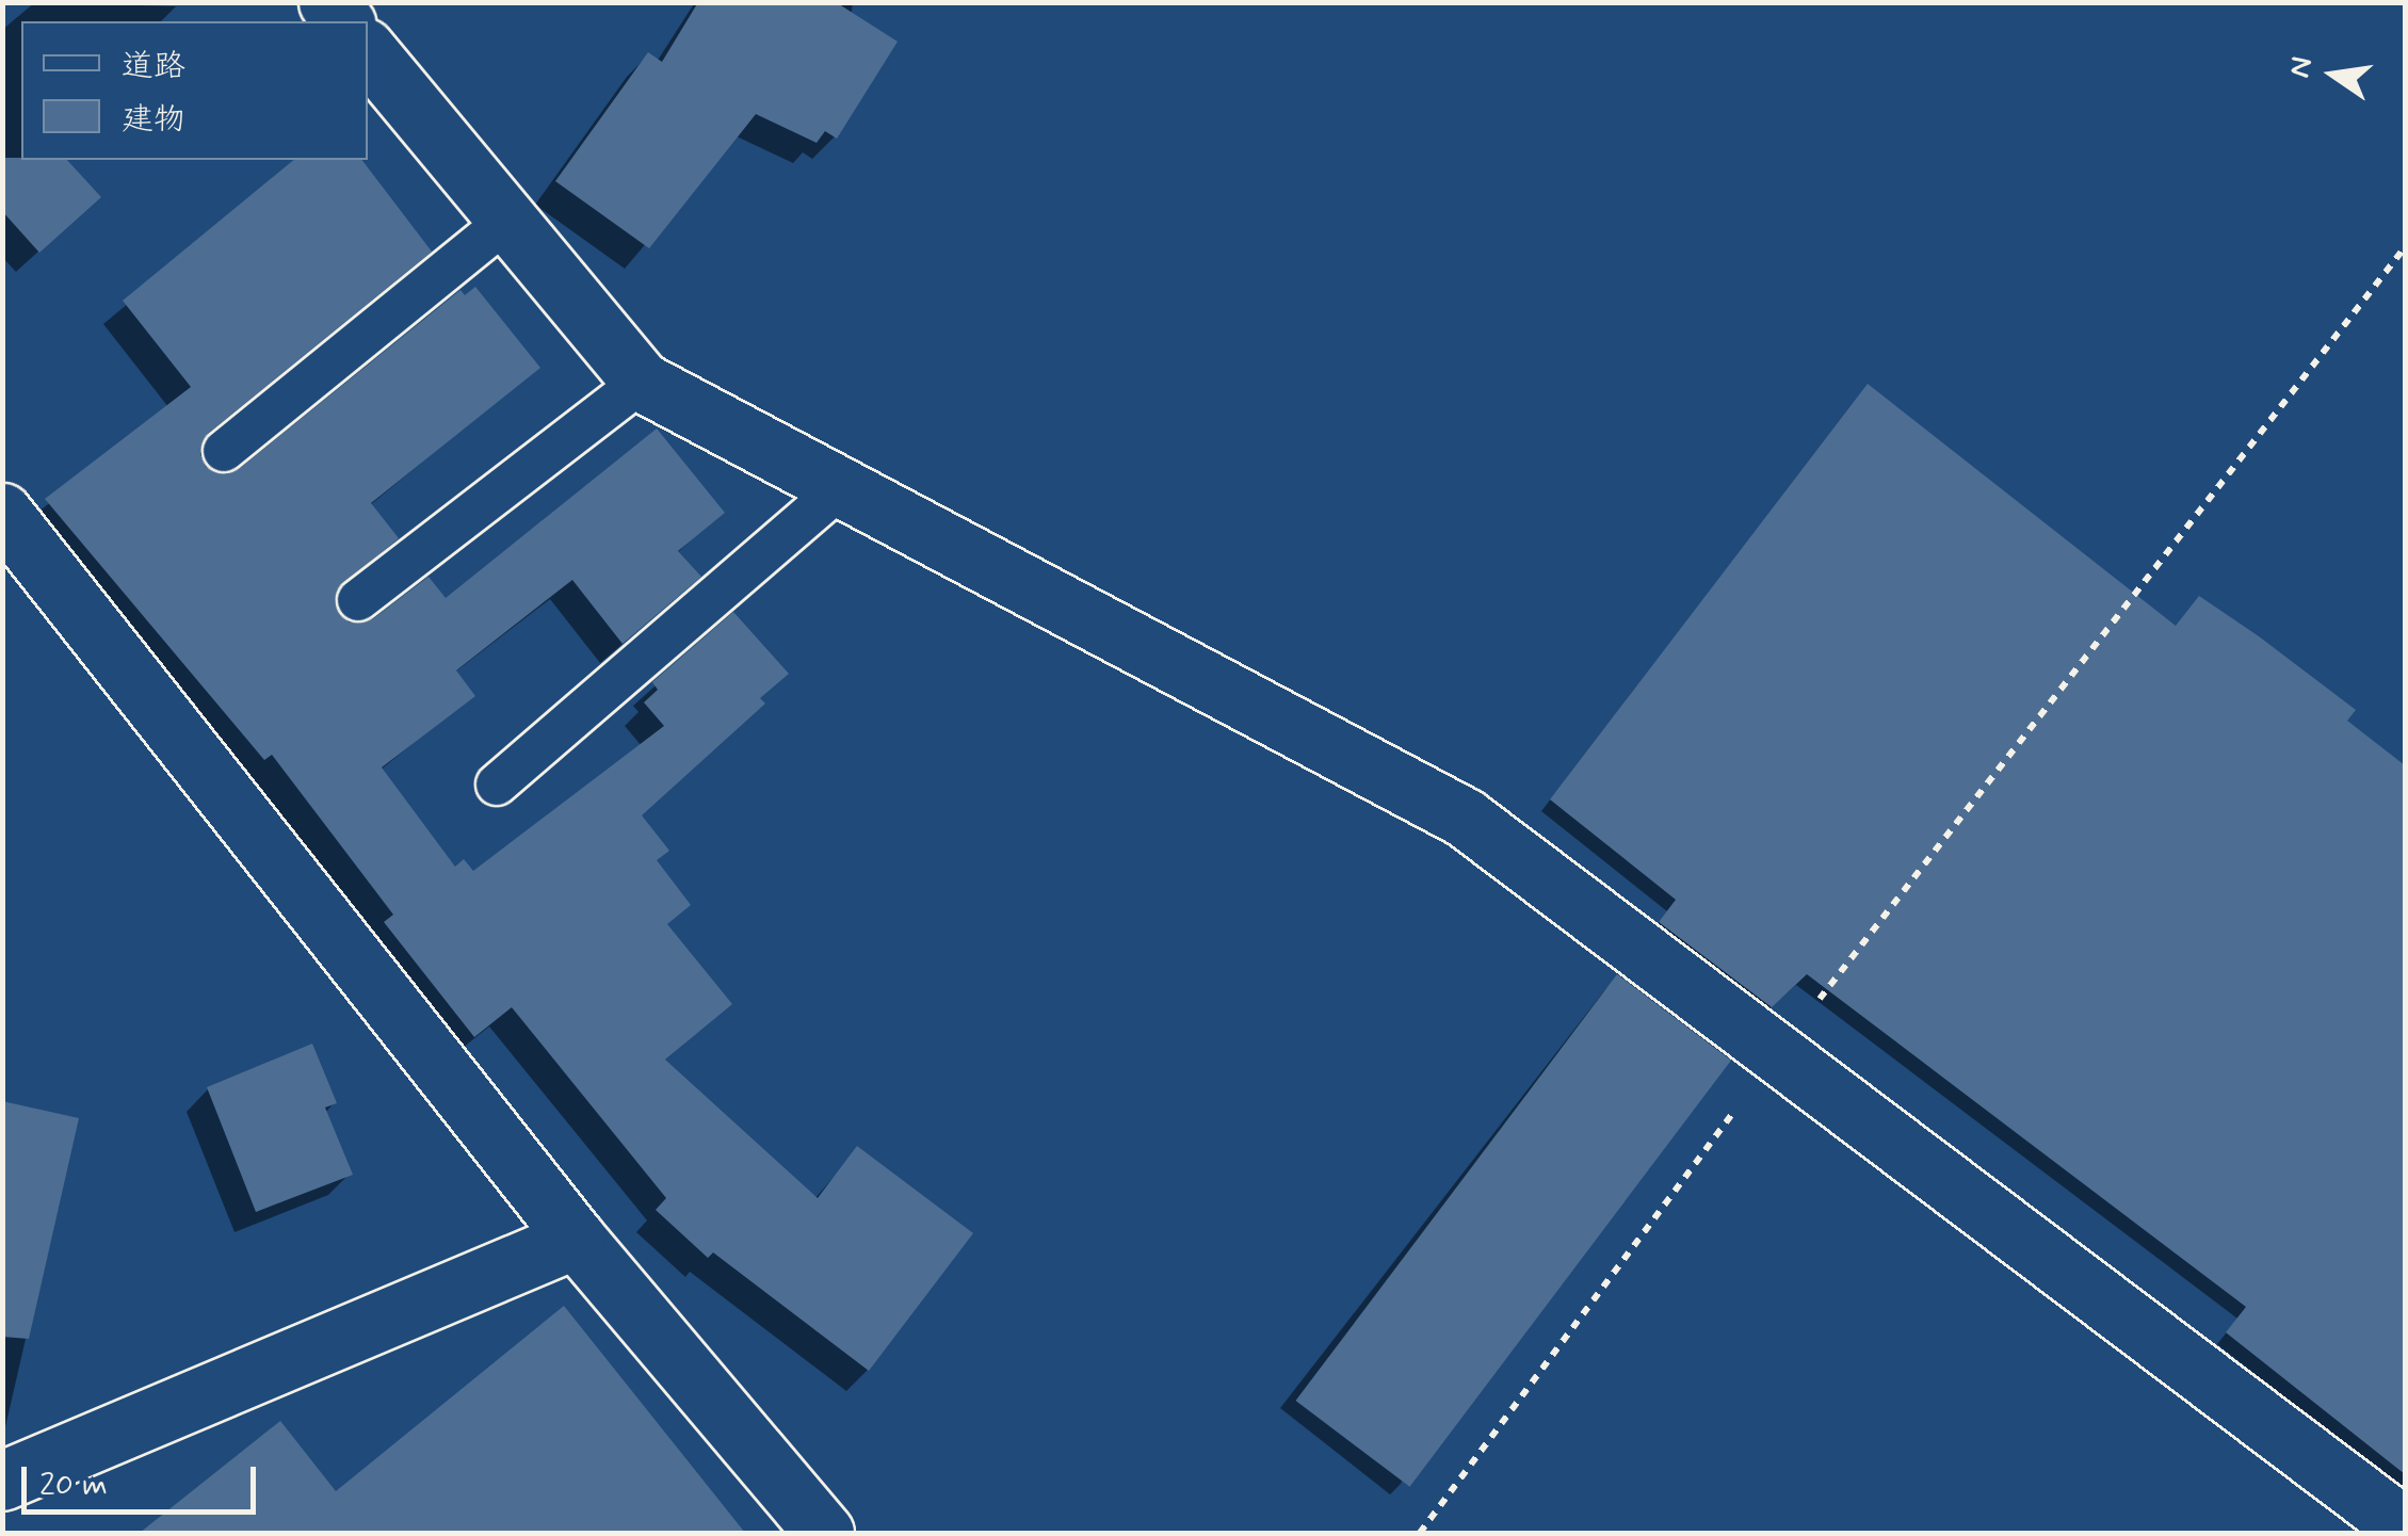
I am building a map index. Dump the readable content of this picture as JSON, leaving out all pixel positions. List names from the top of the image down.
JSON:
{
  "legend": ["道路", "建物"],
  "scale_bar": "20 m",
  "north": "left"
}
